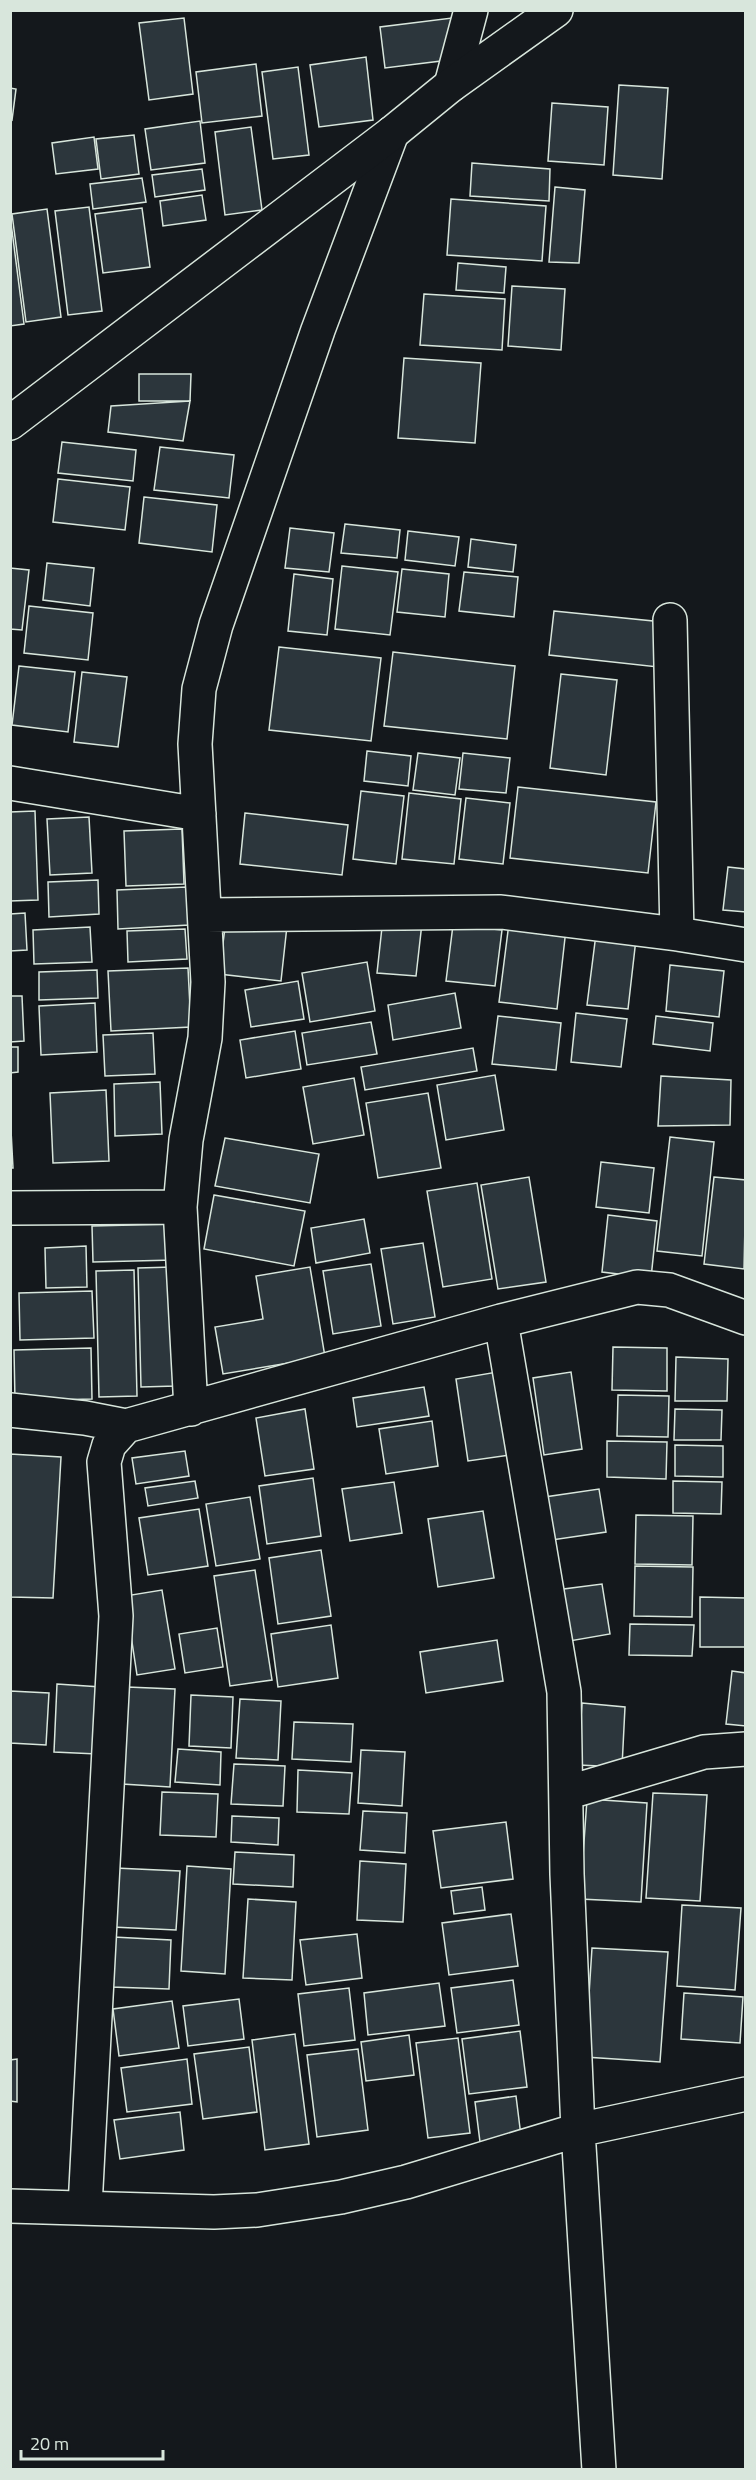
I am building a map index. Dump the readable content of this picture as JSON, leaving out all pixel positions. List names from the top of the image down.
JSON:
{
  "scale_bar": "20 m"
}
